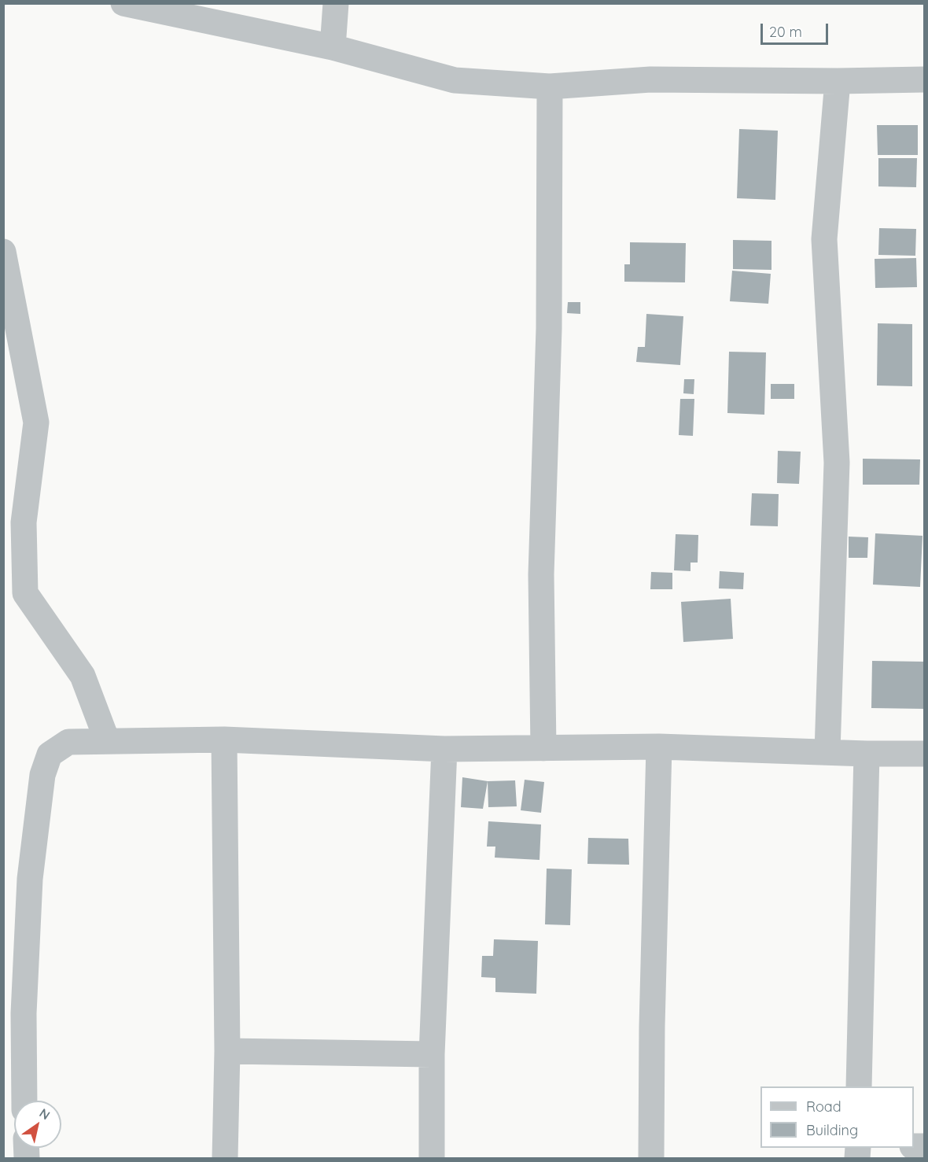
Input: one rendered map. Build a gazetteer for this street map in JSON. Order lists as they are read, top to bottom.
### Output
{
  "legend": ["Road", "Building"],
  "scale_bar": "20 m",
  "north": "top right"
}
